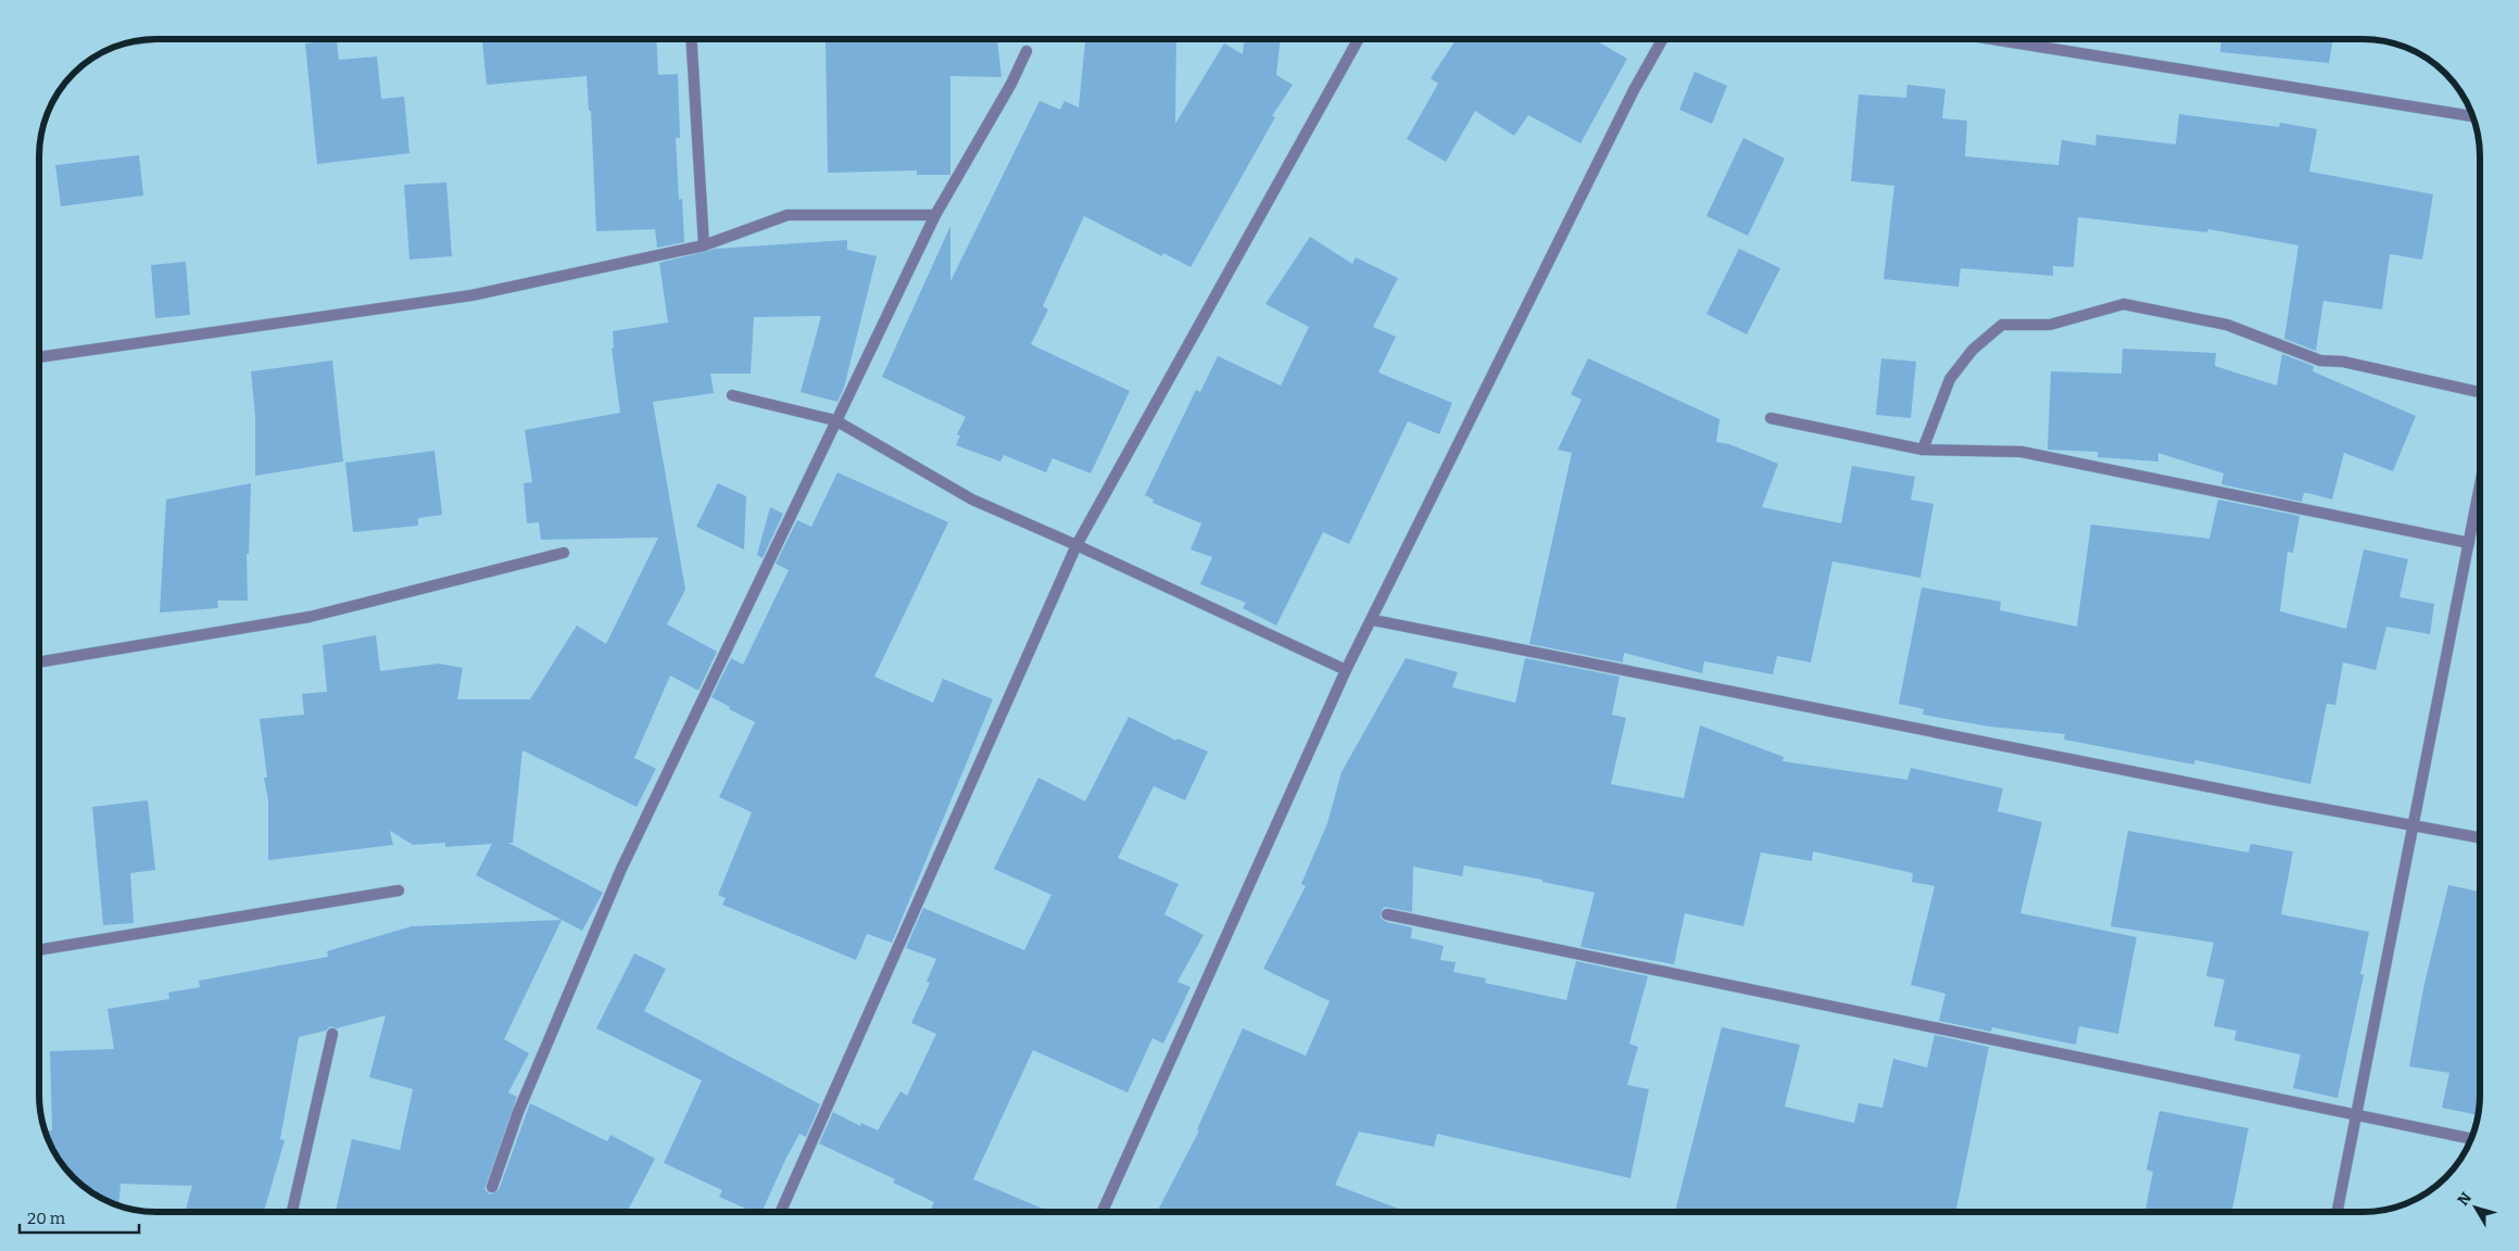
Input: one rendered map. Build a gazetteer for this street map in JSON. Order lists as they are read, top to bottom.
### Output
{
  "scale_bar": "20 m",
  "north": "top left"
}
